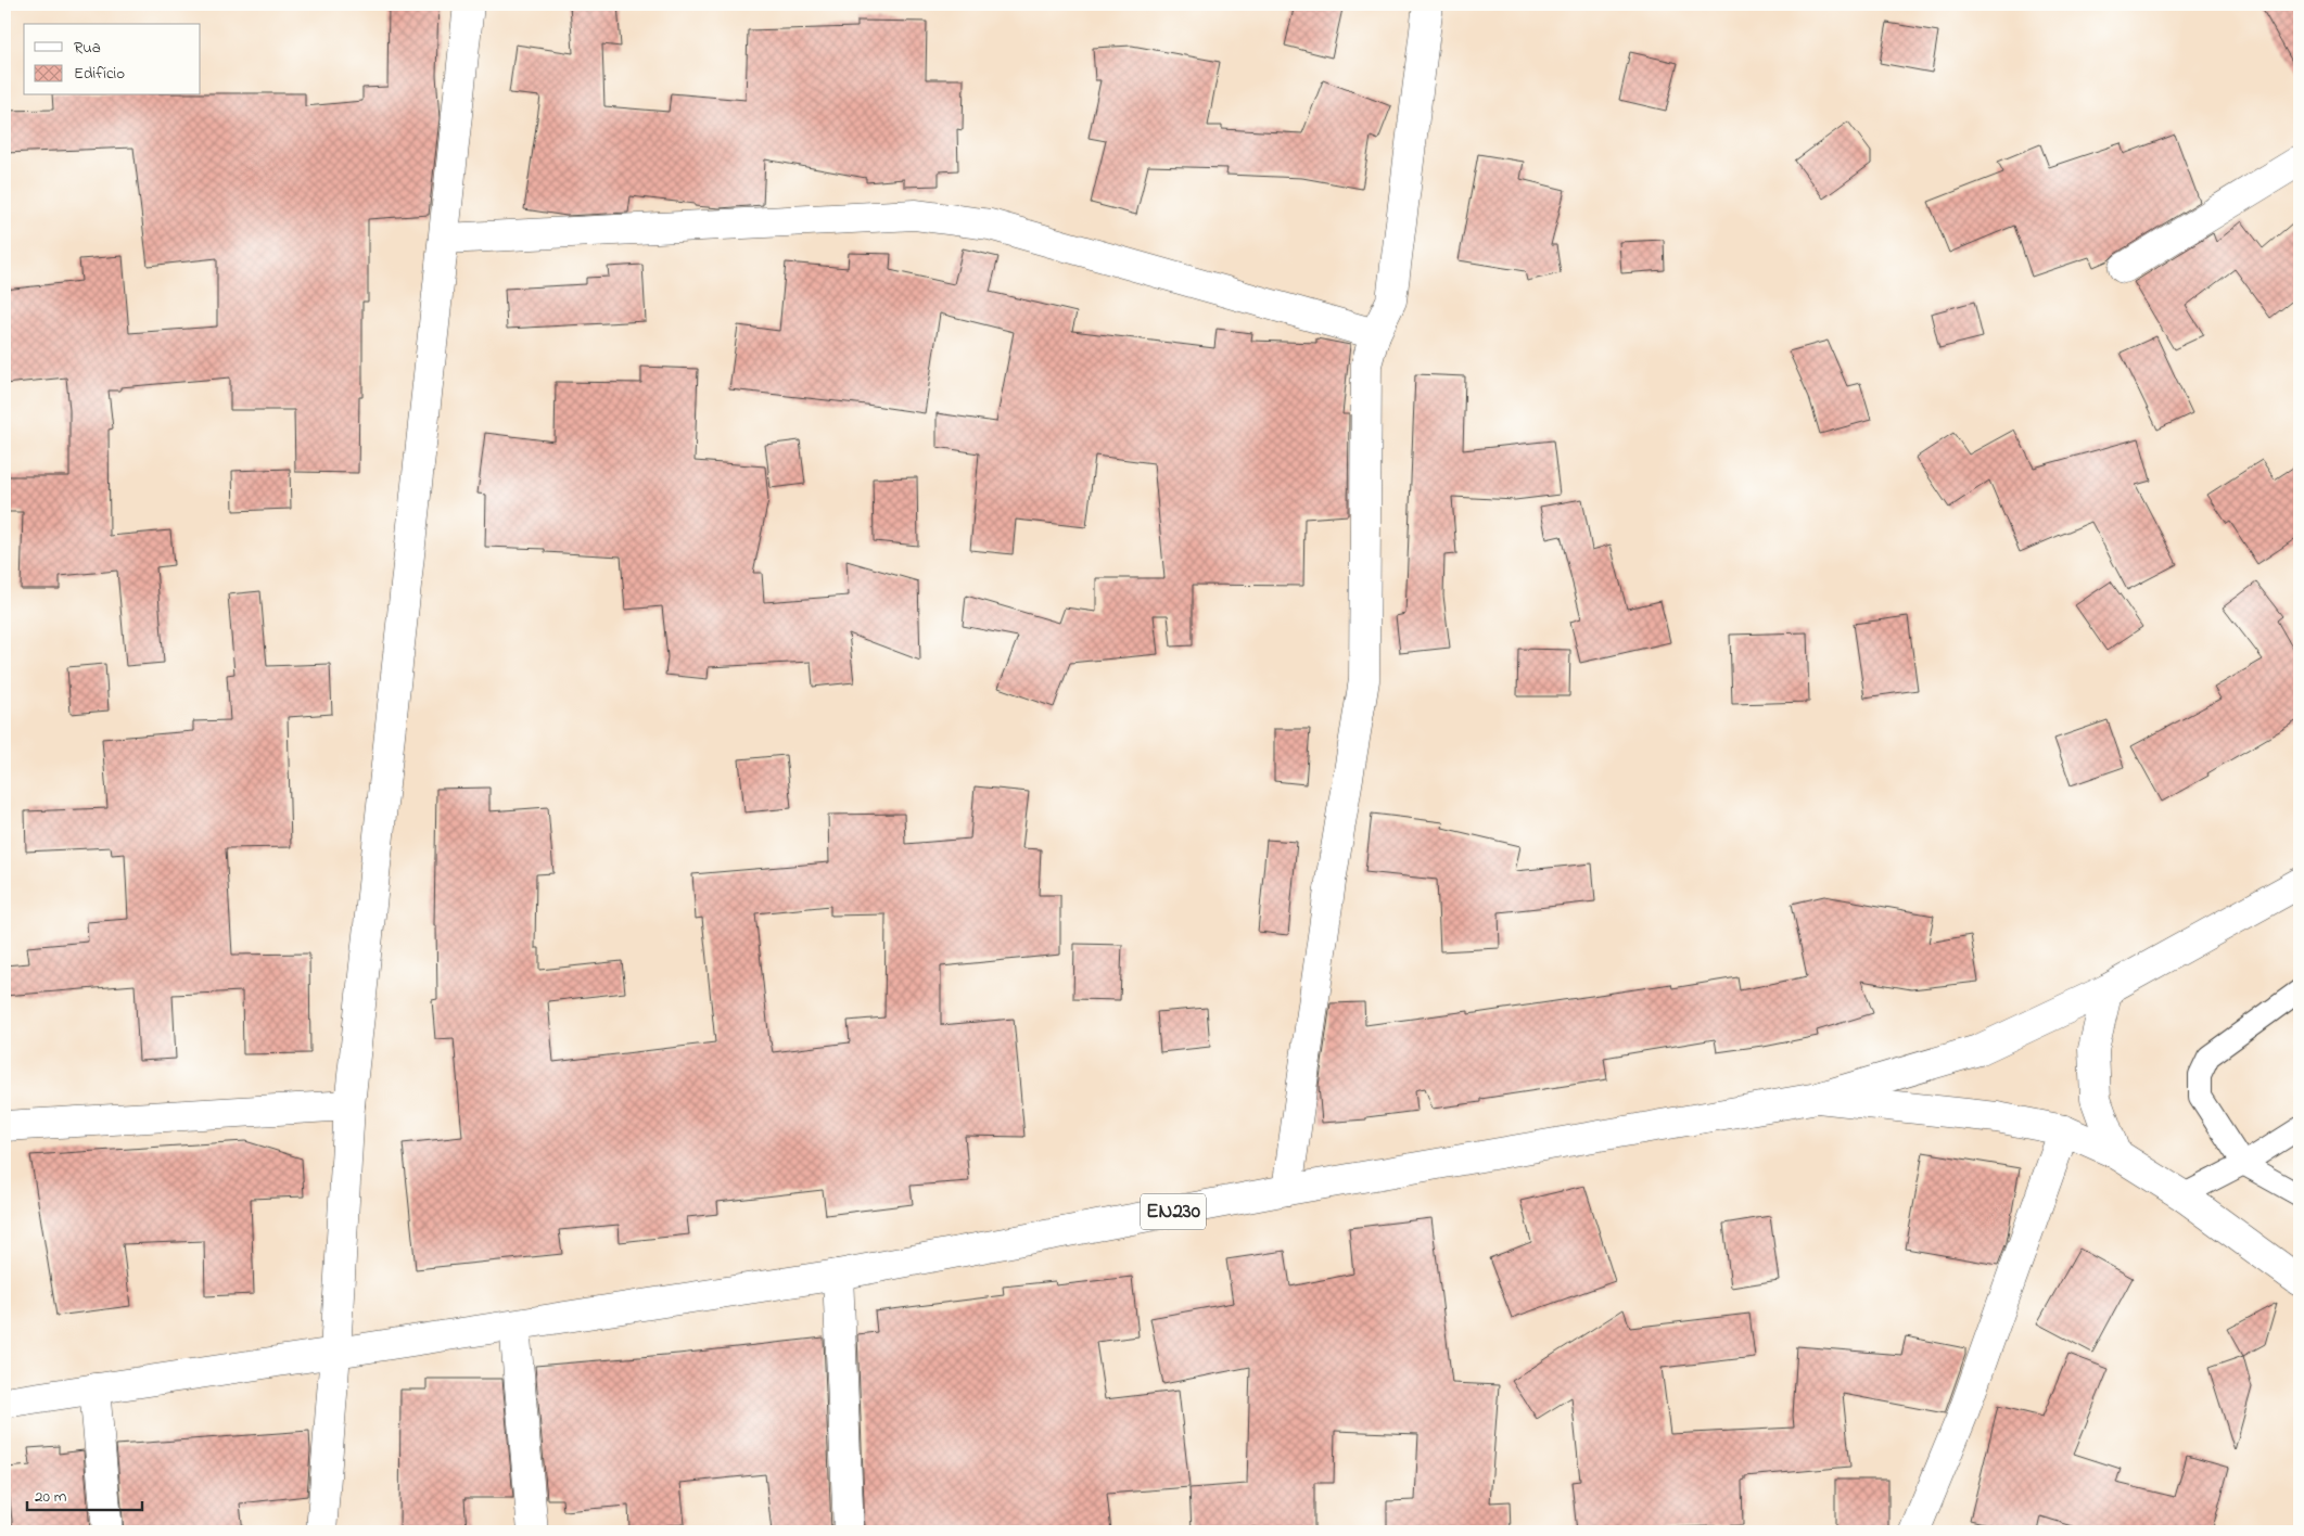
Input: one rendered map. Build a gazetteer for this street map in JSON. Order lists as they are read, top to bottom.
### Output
{
  "streets": {
    "street": ["EN230"]
  },
  "legend": ["Rua", "Edifício"],
  "scale_bar": "20 m"
}
